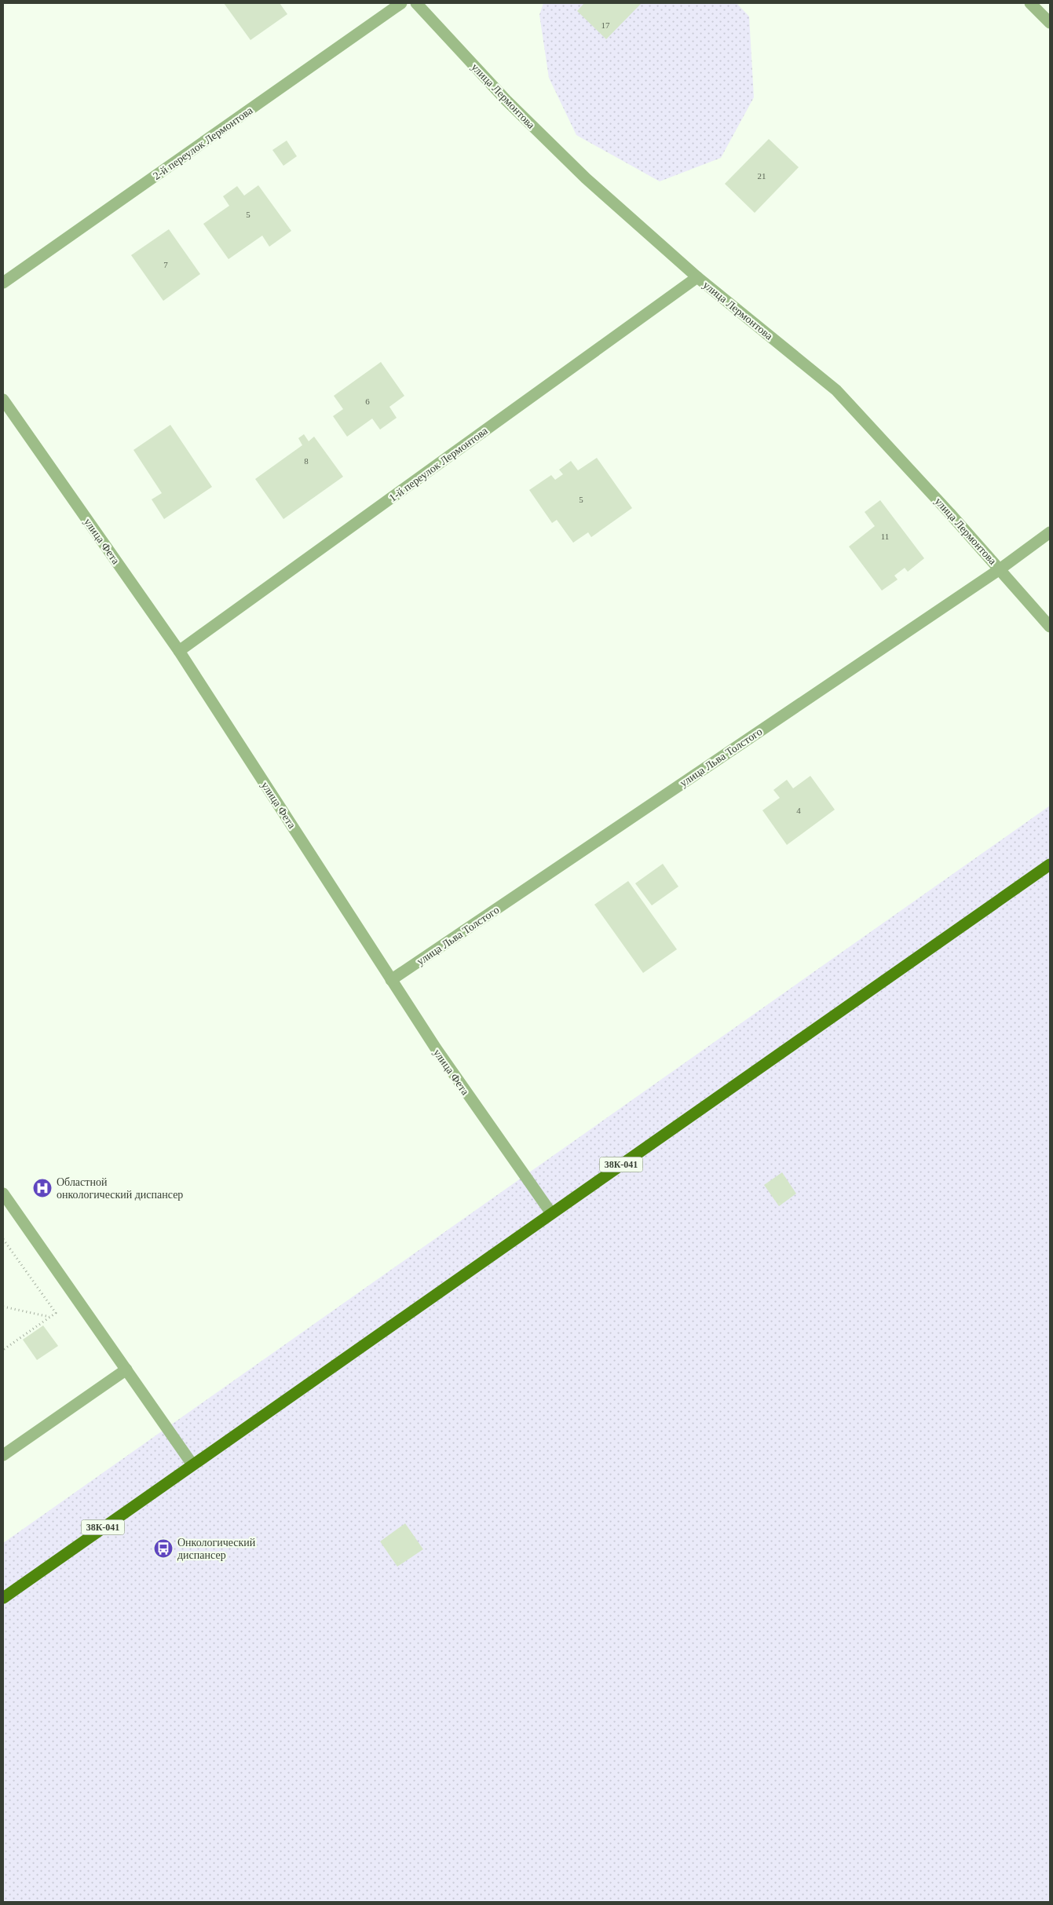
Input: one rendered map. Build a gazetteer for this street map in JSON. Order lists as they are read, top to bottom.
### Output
{
  "streets": {
    "main road": ["38К-041"],
    "street": [
      "улица Лермонтова",
      "2-й переулок Лермонтова",
      "1-й переулок Лермонтова",
      "улица Фета",
      "улица Льва Толстого"
    ]
  },
  "crossings": [
    ["улица Лермонтова", "1-й переулок Лермонтова"],
    ["улица Лермонтова", "улица Льва Толстого"],
    ["1-й переулок Лермонтова", "улица Фета"],
    ["улица Фета", "улица Льва Толстого"],
    ["улица Фета", "38К-041"]
  ],
  "places": {
    "hospital": ["Областной онкологический диспансер"],
    "bus stop": ["Онкологический диспансер"]
  },
  "house_numbers": [
    "17",
    "21",
    "5",
    "7",
    "6",
    "8",
    "5",
    "11",
    "4"
  ]
}
